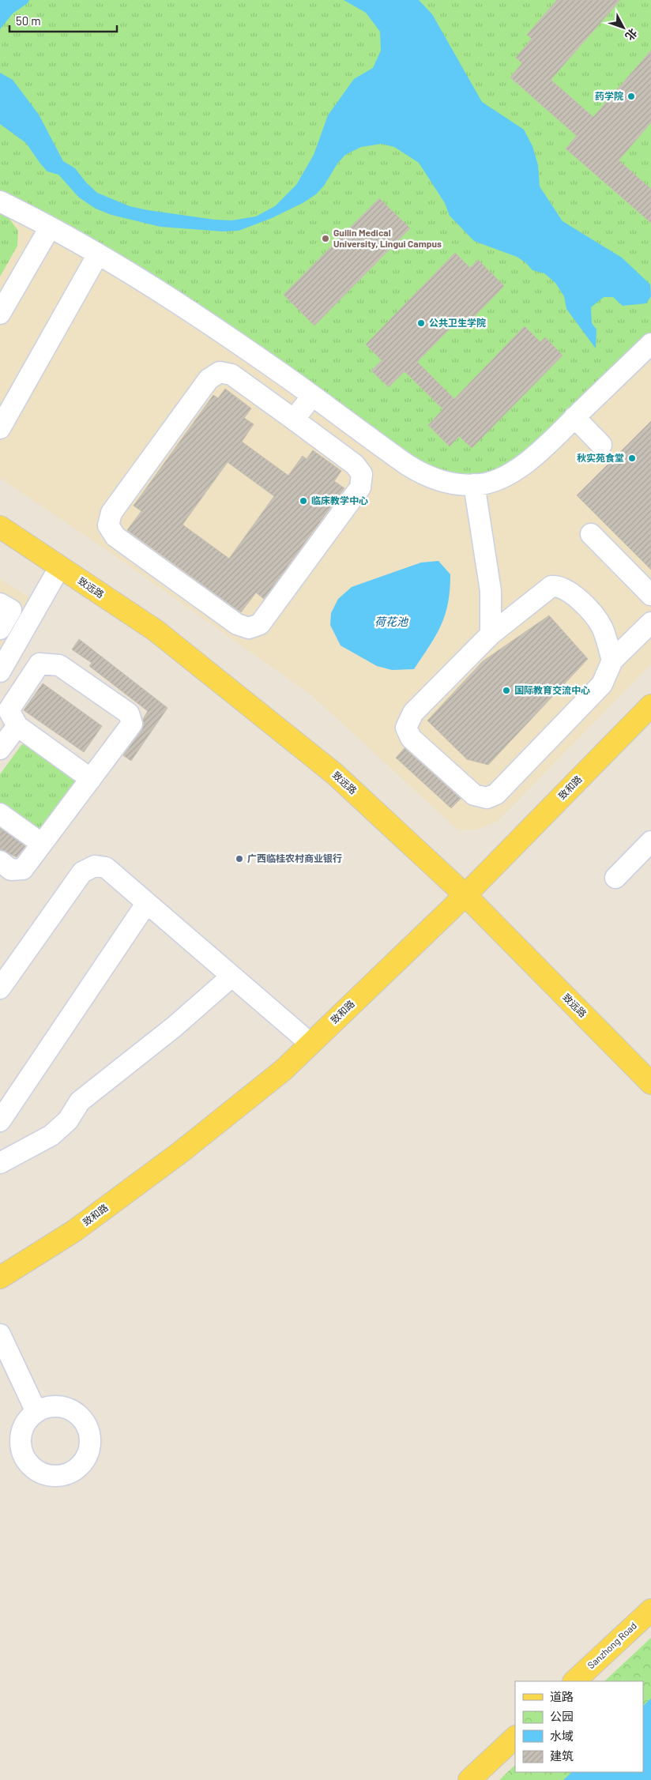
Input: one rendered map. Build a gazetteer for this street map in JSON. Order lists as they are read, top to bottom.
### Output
{
  "streets": {
    "main road": ["致远路", "致和路", "Sanzhong Road"]
  },
  "crossings": [
    ["致远路", "致和路"]
  ],
  "water": ["荷花池"],
  "places": [
    "药学院",
    "Guilin Medical University, Lingui Campus",
    "公共卫生学院",
    "秋实苑食堂",
    "临床教学中心",
    "国际教育交流中心",
    "广西临桂农村商业银行"
  ],
  "legend": [
    "道路",
    "公园",
    "水域",
    "建筑"
  ],
  "scale_bar": "50 m",
  "north": "bottom right"
}
